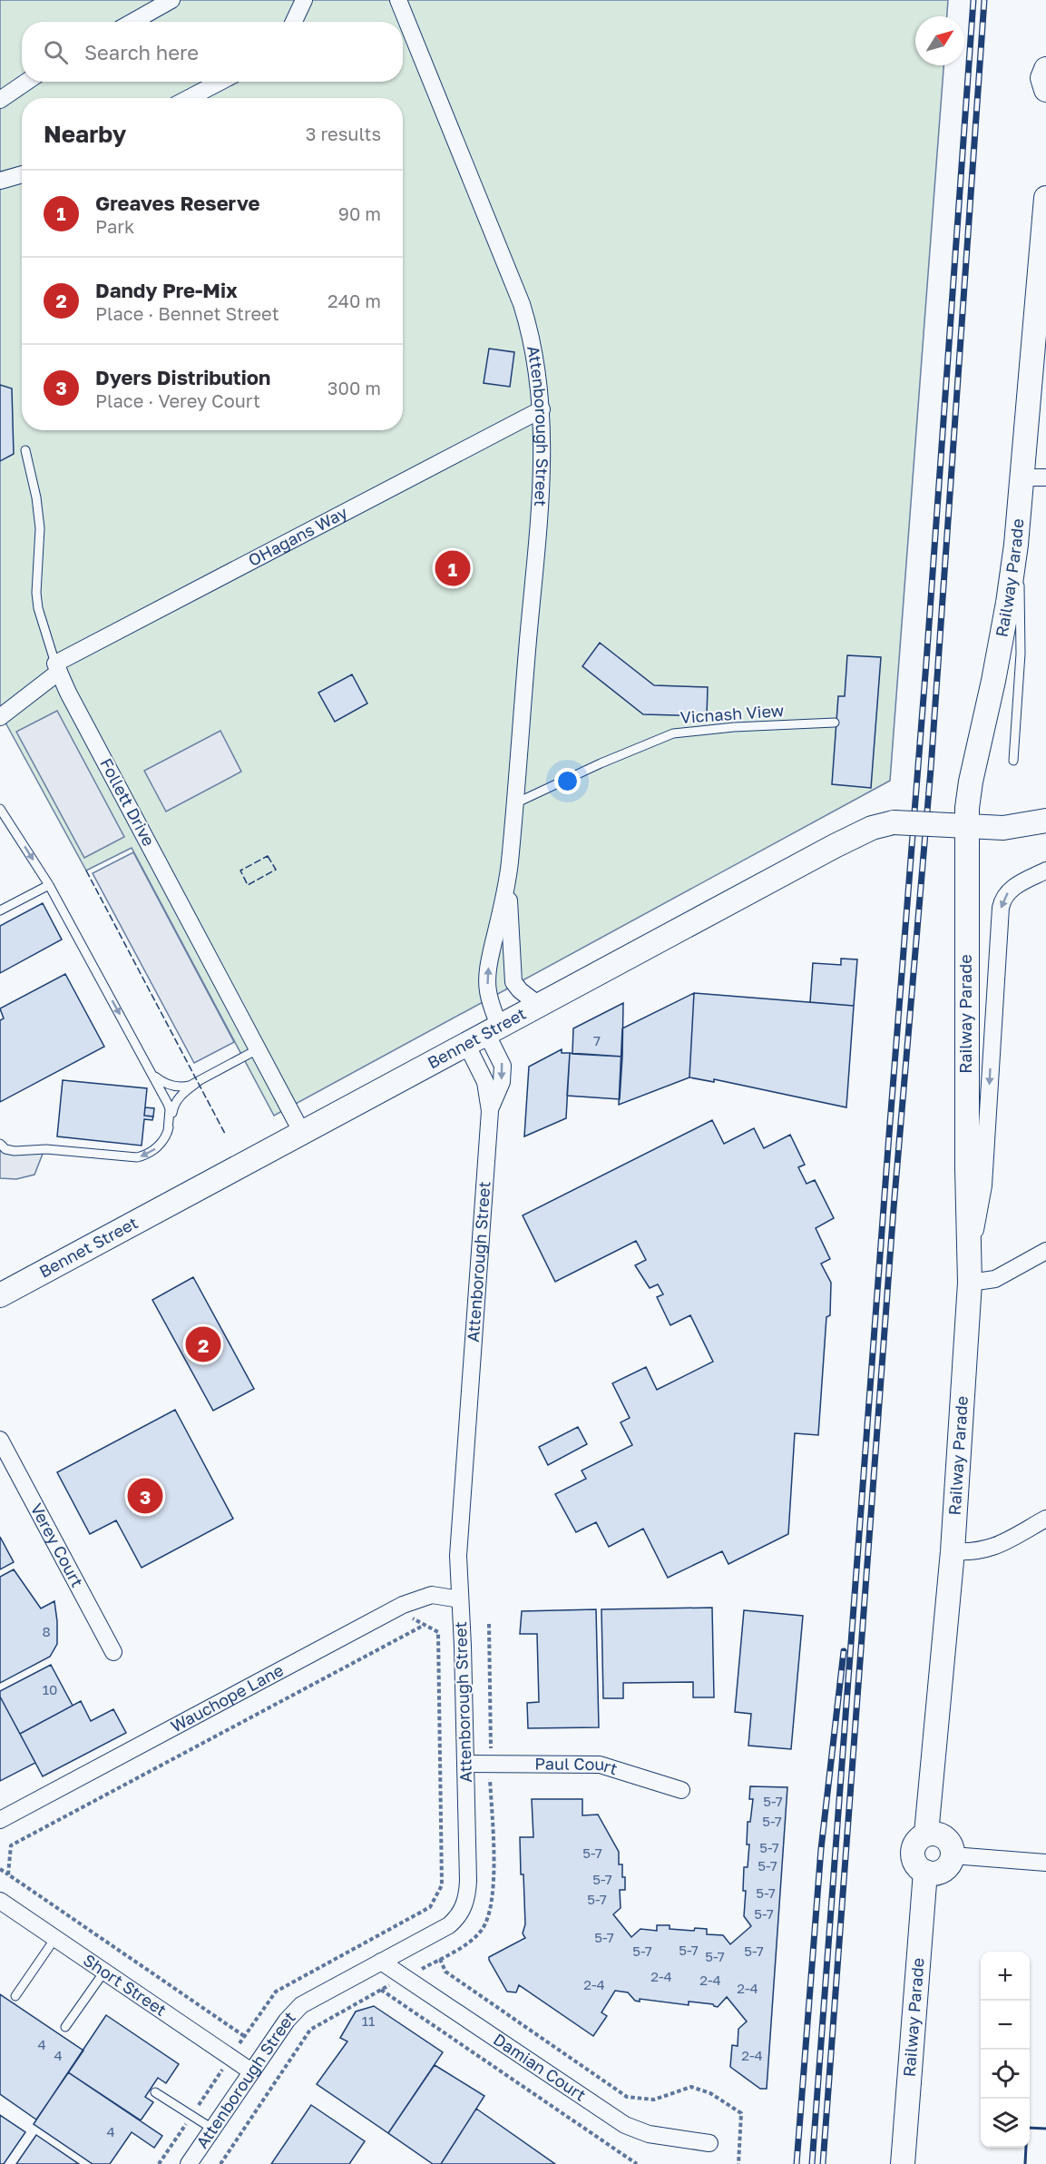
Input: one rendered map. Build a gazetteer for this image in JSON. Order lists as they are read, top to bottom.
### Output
{
  "streets": {
    "main road": ["Railway Parade", "Bennet Street"],
    "street": [
      "Attenborough Street",
      "OHagans Way",
      "Follett Drive",
      "Verey Court",
      "Wauchope Lane",
      "Paul Court",
      "Short Street",
      "Damian Court"
    ],
    "lane": ["Vicnash View"]
  },
  "crossings": [
    ["Attenborough Street", "OHagans Way"],
    ["Attenborough Street", "Vicnash View"],
    ["Attenborough Street", "Bennet Street"],
    ["Attenborough Street", "Wauchope Lane"],
    ["Attenborough Street", "Paul Court"],
    ["Attenborough Street", "Short Street"],
    ["Attenborough Street", "Damian Court"],
    ["OHagans Way", "Follett Drive"],
    ["Railway Parade", "Bennet Street"],
    ["Follett Drive", "Bennet Street"]
  ],
  "house_numbers": [
    "7",
    "8",
    "10",
    "5-7",
    "5-7",
    "5-7",
    "5-7",
    "5-7",
    "5-7",
    "5-7",
    "5-7",
    "5-7",
    "5-7",
    "5-7",
    "5-7",
    "5-7",
    "5-7",
    "2-4",
    "2-4",
    "2-4",
    "2-4",
    "11",
    "4",
    "4",
    "2-4",
    "4"
  ],
  "north": "top right",
  "page": {
    "search": "Search here",
    "heading": ["Nearby", "3 results"],
    "list": [
      {
        "mark": "1",
        "name": "Greaves Reserve",
        "note": "Park",
        "value": "90 m"
      },
      {
        "mark": "2",
        "name": "Dandy Pre-Mix",
        "note": "Place · Bennet Street",
        "value": "240 m"
      },
      {
        "mark": "3",
        "name": "Dyers Distribution",
        "note": "Place · Verey Court",
        "value": "300 m"
      }
    ],
    "pins": ["1", "2", "3"],
    "map_buttons": ["+", "−"]
  }
}
